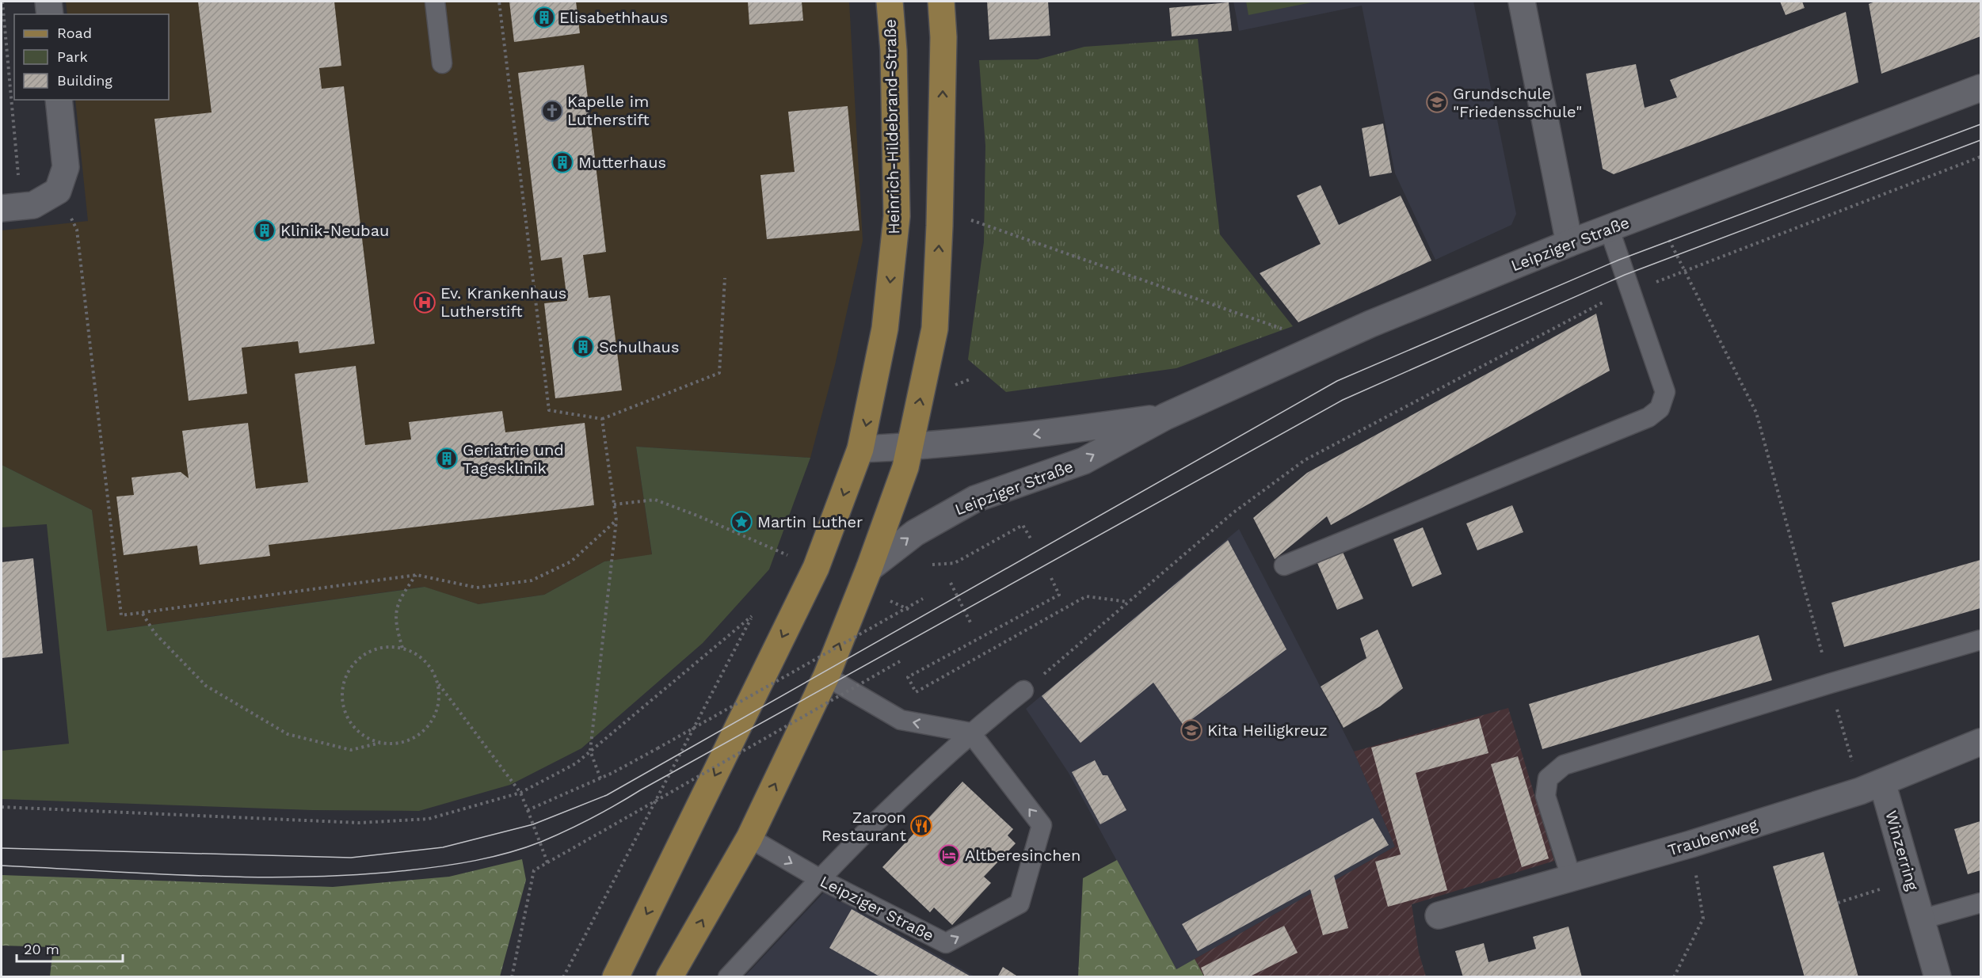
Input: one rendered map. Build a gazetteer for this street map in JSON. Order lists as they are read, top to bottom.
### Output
{
  "streets": {
    "main road": ["Heinrich-Hildebrand-Straße"],
    "street": ["Leipziger Straße", "Traubenweg", "Winzerring"]
  },
  "crossings": [
    ["Heinrich-Hildebrand-Straße", "Leipziger Straße"],
    ["Traubenweg", "Winzerring"]
  ],
  "places": {
    "building": [
      "Elisabethhaus",
      "Mutterhaus",
      "Klinik-Neubau",
      "Schulhaus",
      "Geriatrie und Tagesklinik"
    ],
    "school or university": ["Grundschule \"Friedensschule\"", "Kita Heiligkreuz"],
    "church": ["Kapelle im Lutherstift"],
    "hospital": ["Ev. Krankenhaus Lutherstift"],
    "place": ["Martin Luther"],
    "restaurant": ["Zaroon Restaurant"],
    "hotel": ["Altberesinchen"]
  },
  "legend": ["Road", "Park", "Building"],
  "scale_bar": "20 m"
}
